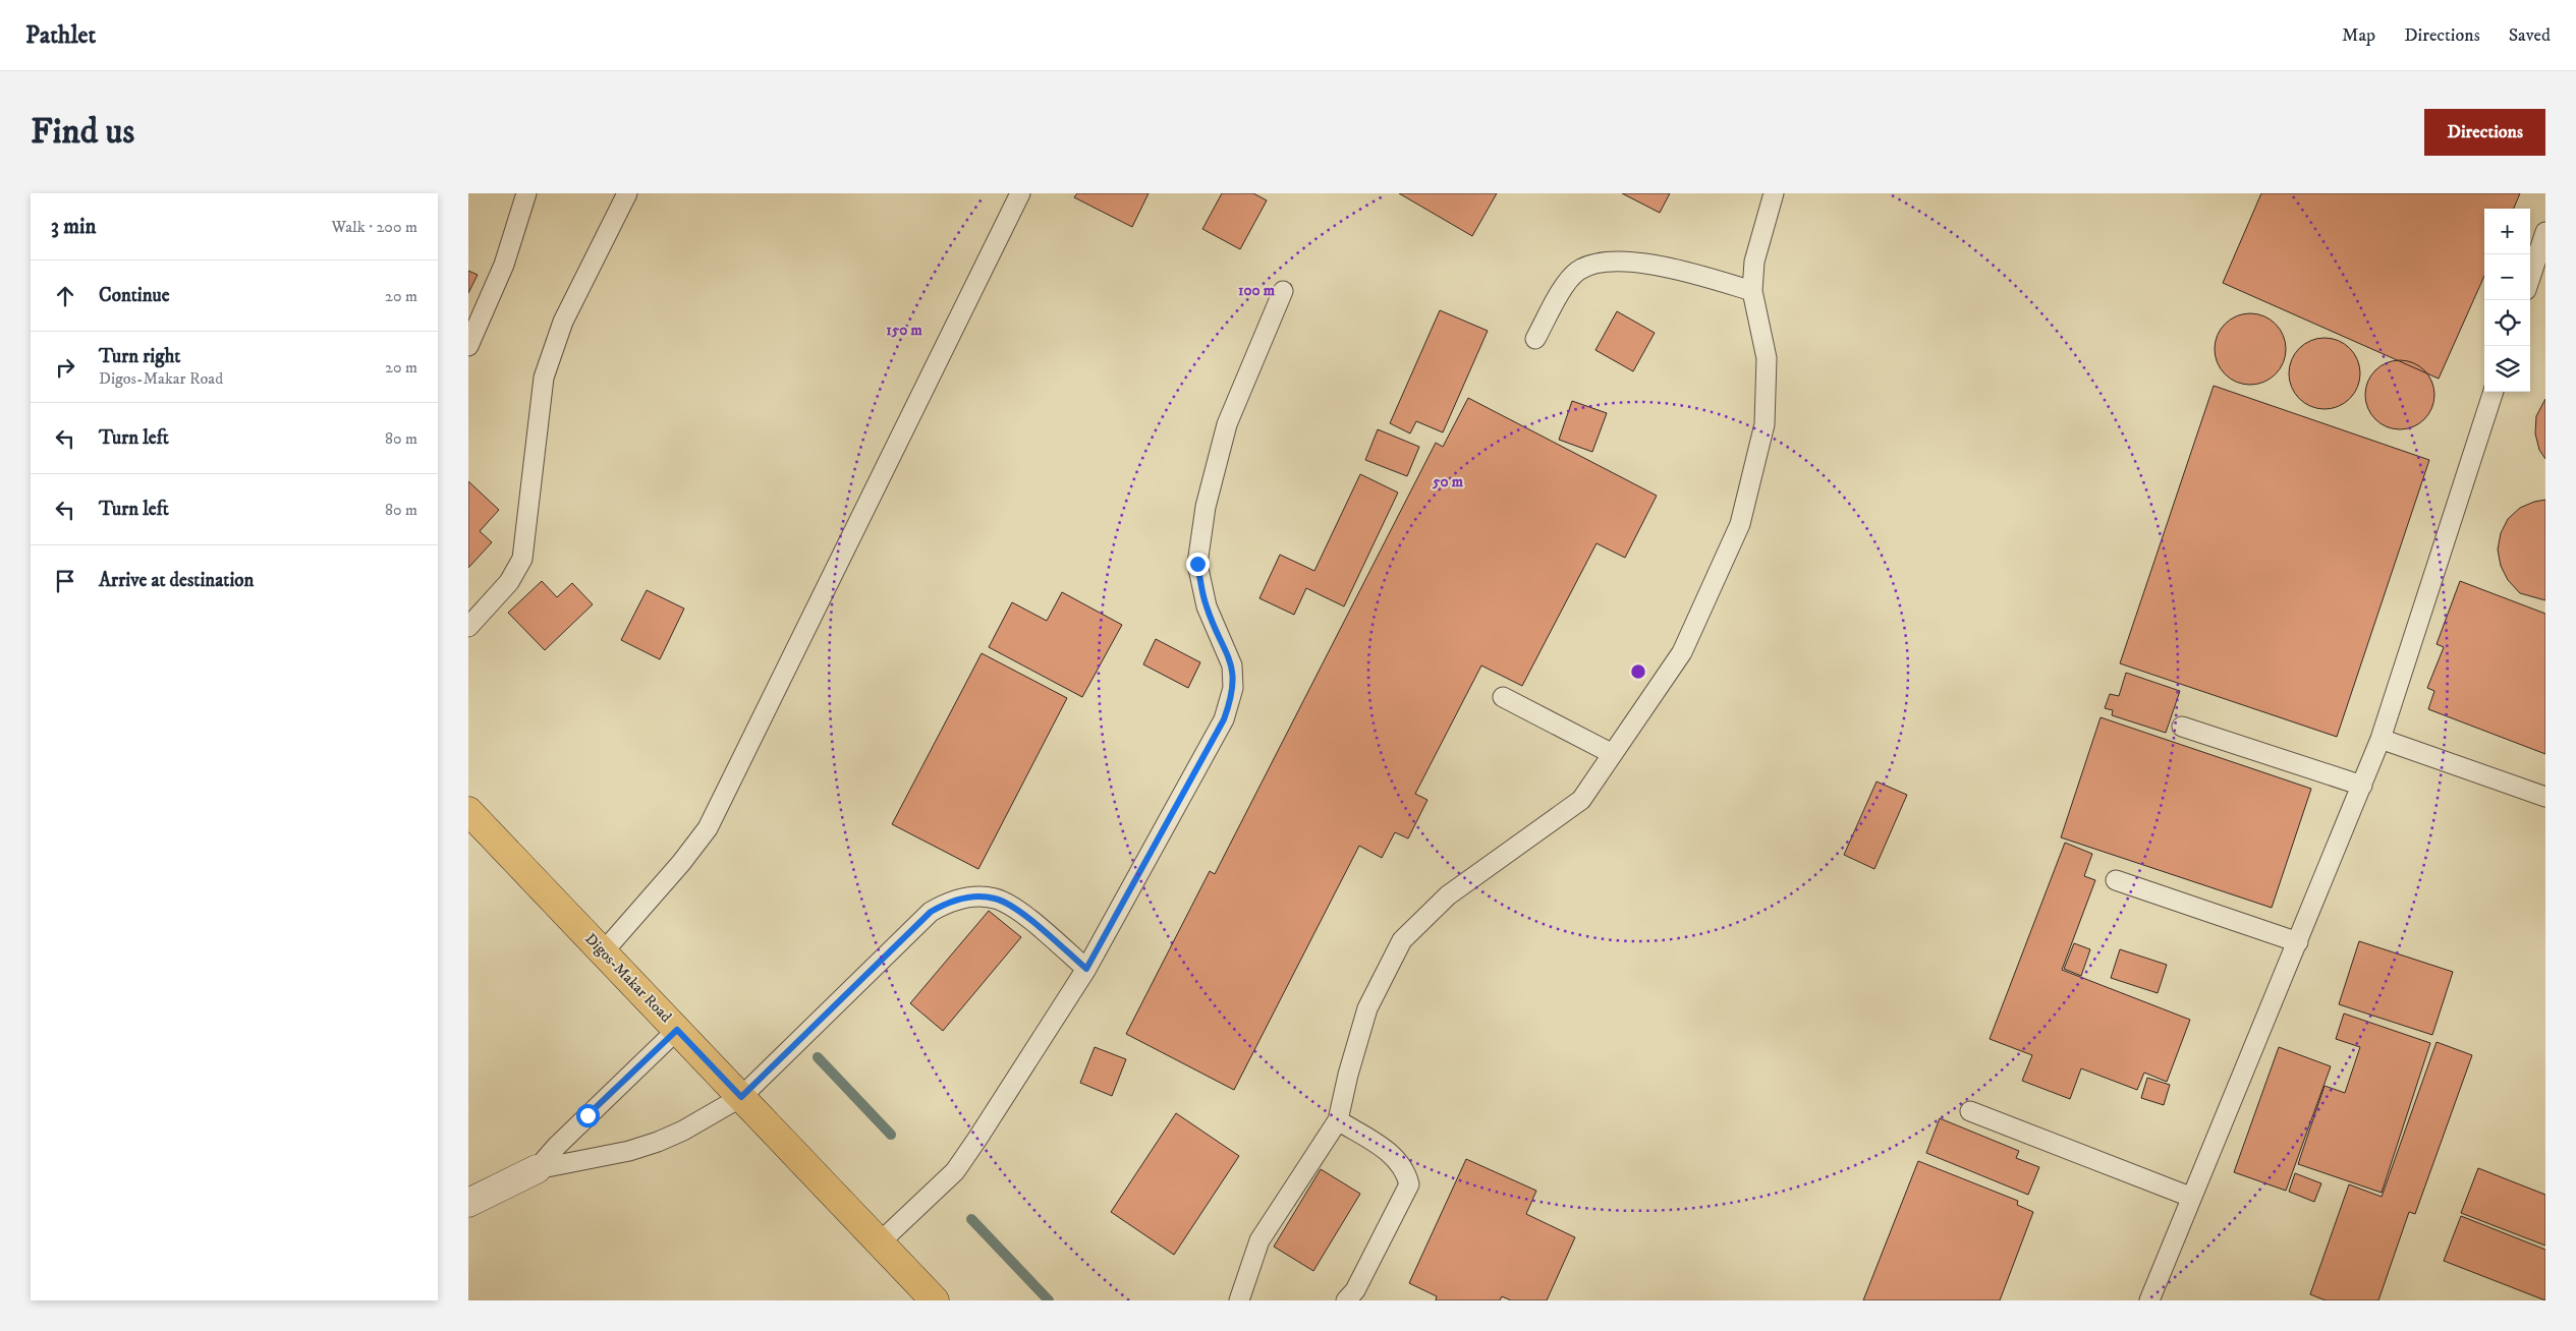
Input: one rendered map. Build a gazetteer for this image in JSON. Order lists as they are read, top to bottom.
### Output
{
  "streets": {
    "main road": ["Digos-Makar Road"]
  },
  "page": {
    "header": "Pathlet",
    "nav": ["Map", "Directions", "Saved"],
    "buttons": "Directions",
    "title": "Find us",
    "heading": ["3 min", "Walk · 200 m"],
    "map_buttons": ["+", "−"],
    "list": [
      ["Continue", "20 m"],
      ["Turn right", "Digos-Makar Road", "20 m"],
      ["Turn left", "80 m"],
      ["Turn left", "80 m"],
      "Arrive at destination"
    ]
  },
  "rings": ["100 m", "150 m", "50 m"]
}
